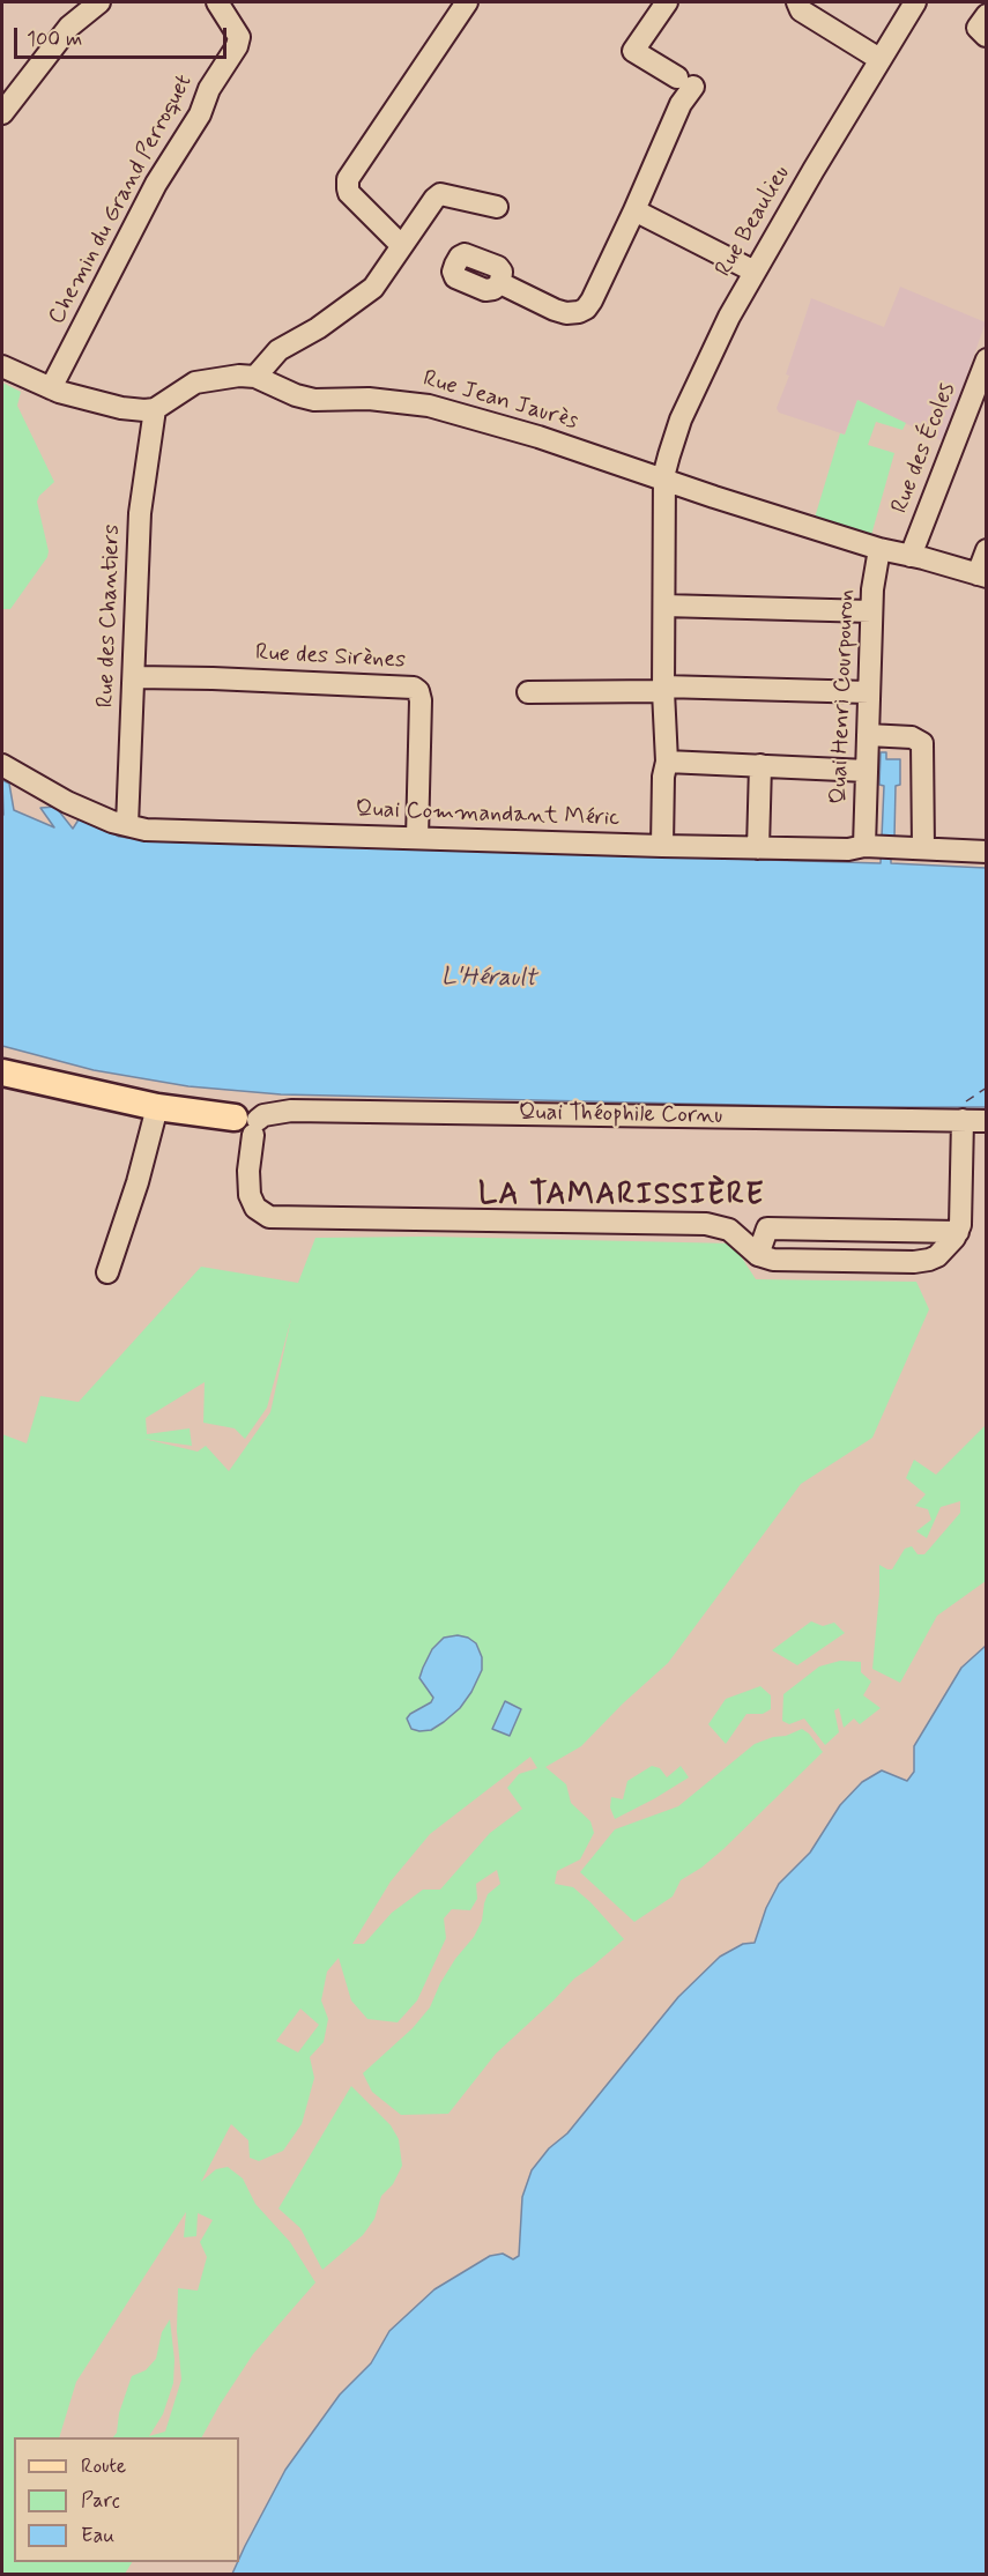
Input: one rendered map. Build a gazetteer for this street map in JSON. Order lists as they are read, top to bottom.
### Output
{
  "streets": {
    "main road": ["Quai Théophile Cornu"],
    "street": [
      "Chemin du Grand Perroquet",
      "Rue Beaulieu",
      "Rue Jean Jaurès",
      "Rue des Écoles",
      "Rue des Chantiers",
      "Rue des Sirènes",
      "Quai Henri Courpouron",
      "Quai Commandant Méric"
    ]
  },
  "crossings": [
    ["Rue Beaulieu", "Rue Jean Jaurès"],
    ["Rue Beaulieu", "Quai Commandant Méric"],
    ["Rue Jean Jaurès", "Rue des Écoles"],
    ["Rue Jean Jaurès", "Rue des Chantiers"],
    ["Rue Jean Jaurès", "Quai Henri Courpouron"],
    ["Rue des Chantiers", "Rue des Sirènes"],
    ["Rue des Chantiers", "Quai Commandant Méric"],
    ["Rue des Sirènes", "Quai Commandant Méric"],
    ["Quai Henri Courpouron", "Quai Commandant Méric"]
  ],
  "districts": ["LA TAMARISSIÈRE"],
  "water": ["L'Hérault"],
  "legend": ["Route", "Parc", "Eau"],
  "scale_bar": "100 m"
}
